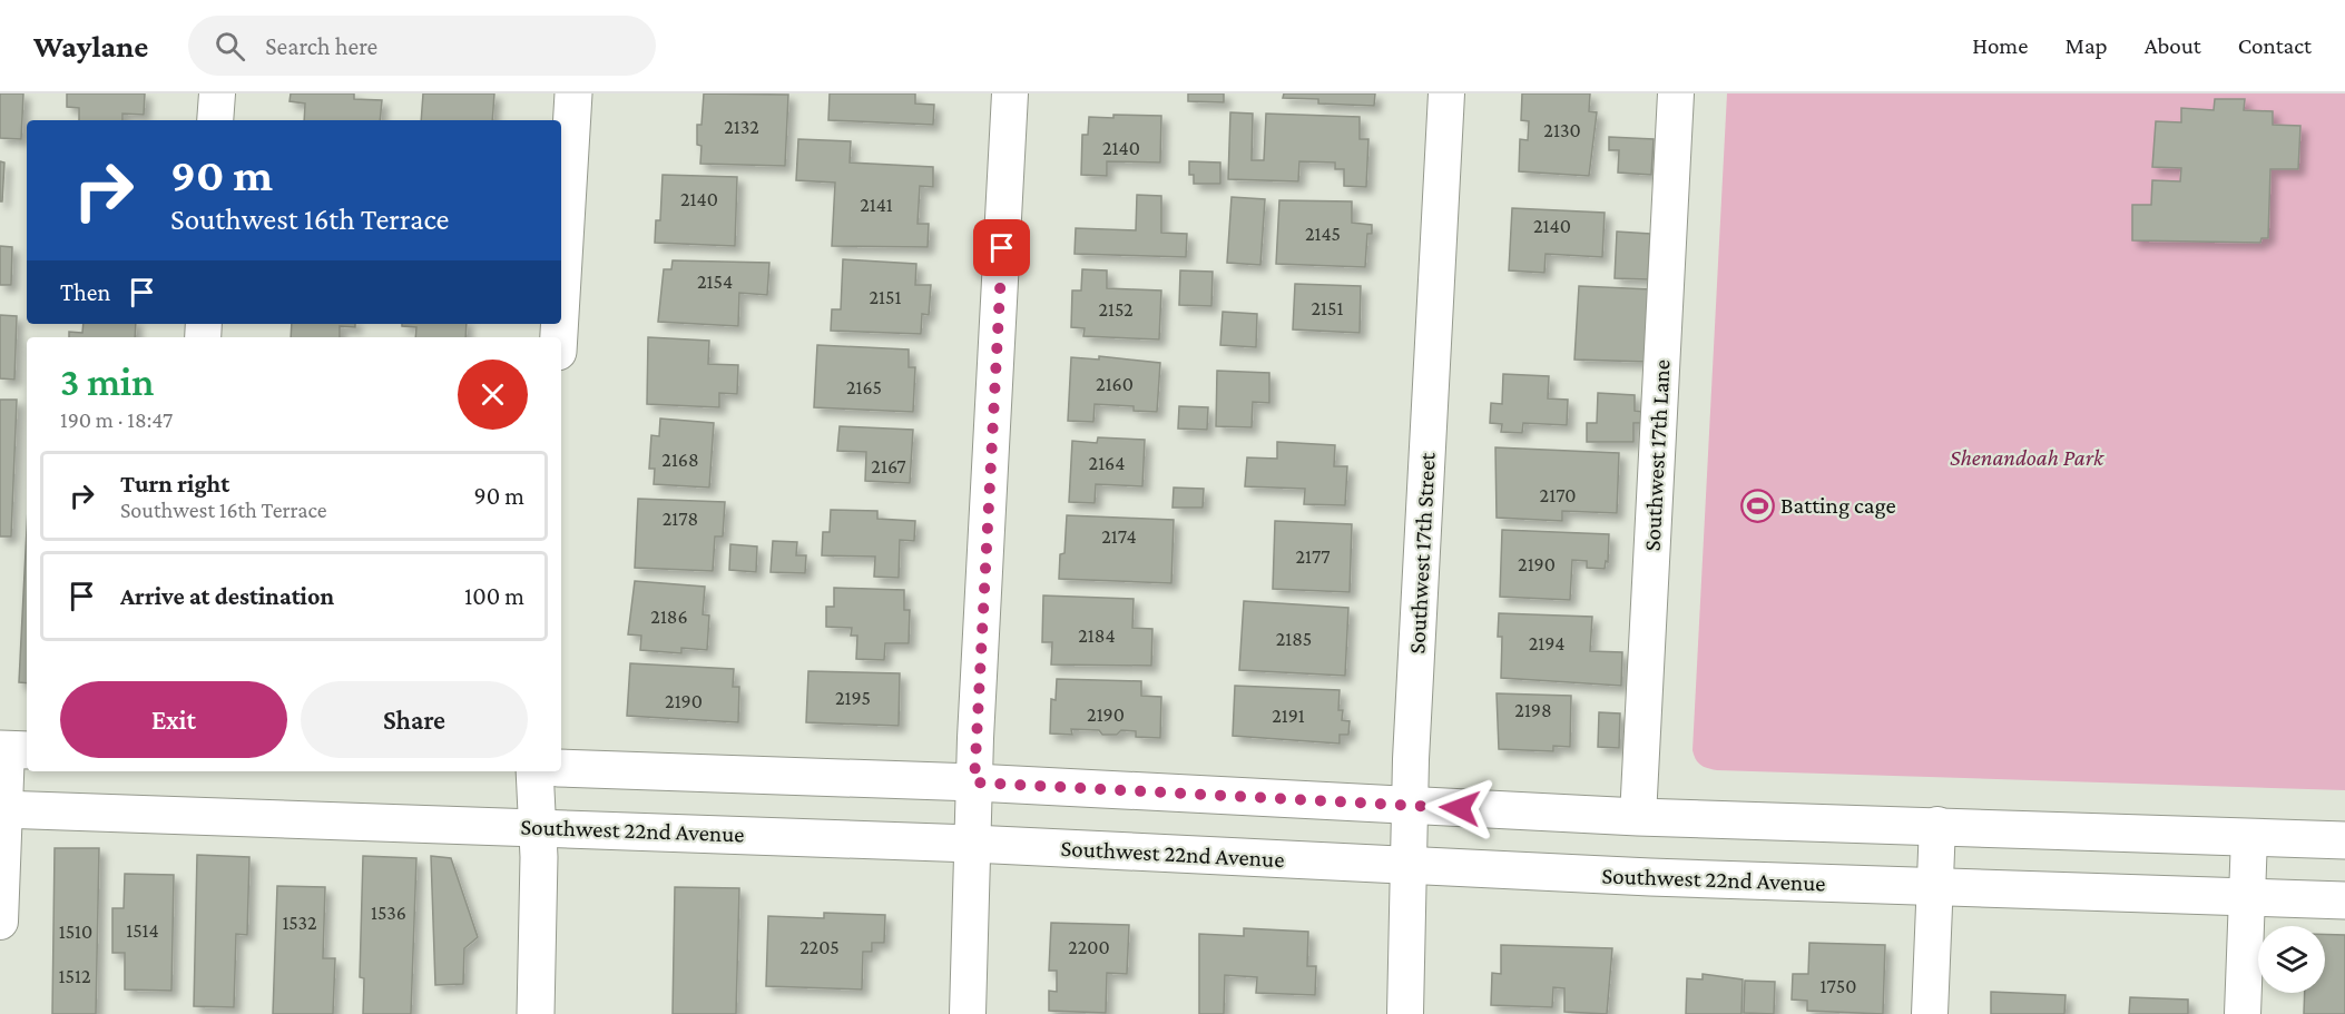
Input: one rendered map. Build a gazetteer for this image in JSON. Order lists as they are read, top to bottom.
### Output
{
  "streets": {
    "main road": ["Southwest 22nd Avenue"],
    "street": ["Southwest 17th Lane", "Southwest 17th Street"]
  },
  "crossings": [
    ["Southwest 17th Street", "Southwest 22nd Avenue"]
  ],
  "parks": ["Shenandoah Park"],
  "places": {
    "sports": ["Batting cage"]
  },
  "house_numbers": [
    "2132",
    "2130",
    "2140",
    "2140",
    "2141",
    "2140",
    "2145",
    "2154",
    "2151",
    "2151",
    "2152",
    "2160",
    "2165",
    "2168",
    "2164",
    "2167",
    "2170",
    "2178",
    "2174",
    "2177",
    "2190",
    "2186",
    "2184",
    "2185",
    "2194",
    "2195",
    "2190",
    "2198",
    "2190",
    "2191",
    "1536",
    "1532",
    "1514",
    "1510",
    "2205",
    "2200",
    "1512",
    "1750"
  ],
  "page": {
    "header": "Waylane",
    "search": "Search here",
    "nav": [
      "Home",
      "Map",
      "About",
      "Contact"
    ],
    "turn": ["90 m", "Southwest 16th Terrace"],
    "then": "Then",
    "heading": ["3 min", "190 m · 18:47"],
    "list": [
      {
        "name": "Turn right",
        "note": "Southwest 16th Terrace",
        "value": "90 m"
      },
      {
        "name": "Arrive at destination",
        "value": "100 m"
      }
    ],
    "buttons": ["Exit", "Share"]
  }
}
